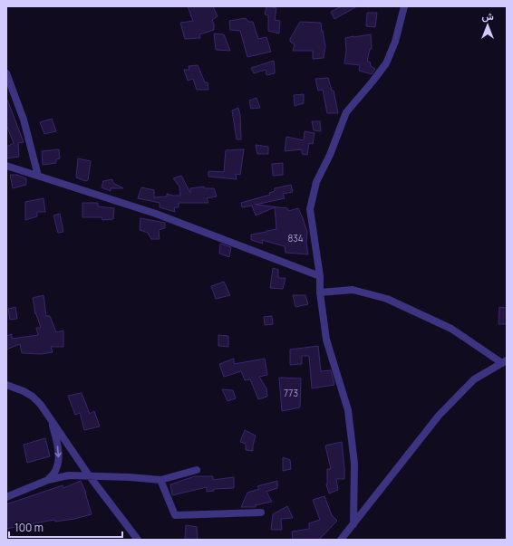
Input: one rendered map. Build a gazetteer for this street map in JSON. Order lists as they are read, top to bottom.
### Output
{
  "house_numbers": ["834", "773"],
  "scale_bar": "100 m",
  "north": "top"
}
